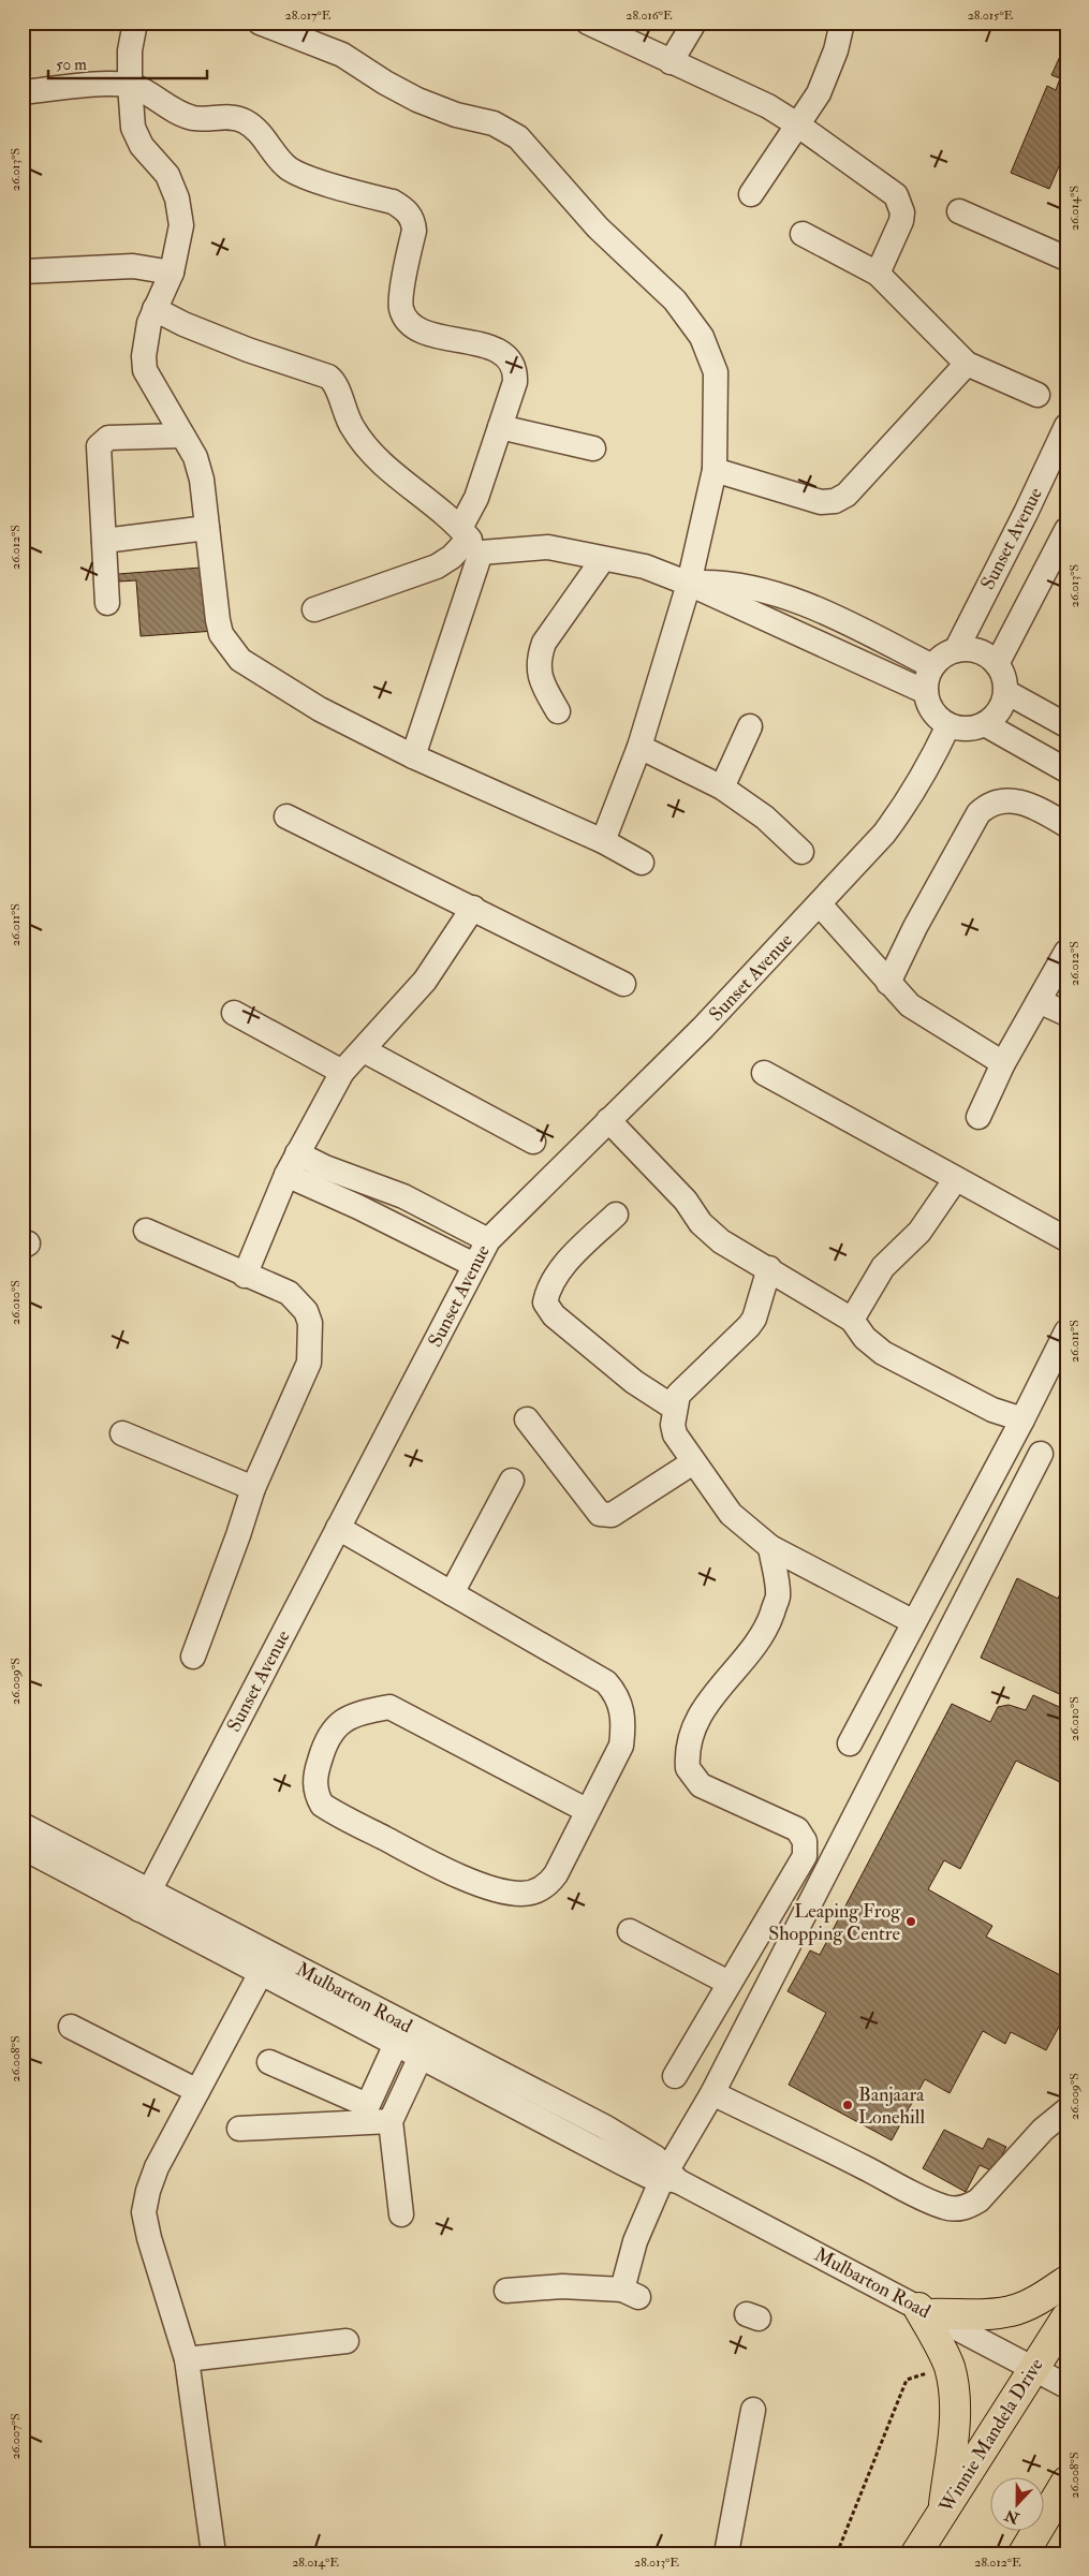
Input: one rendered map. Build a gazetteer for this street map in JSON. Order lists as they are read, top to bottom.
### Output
{
  "streets": {
    "main road": ["Winnie Mandela Drive"],
    "street": ["Sunset Avenue", "Mulbarton Road"]
  },
  "crossings": [
    ["Sunset Avenue", "Mulbarton Road"],
    ["Mulbarton Road", "Winnie Mandela Drive"]
  ],
  "places": ["Leaping Frog Shopping Centre", "Banjaara Lonehill"],
  "scale_bar": "50 m",
  "north": "bottom",
  "coordinates": [
    "28.017°E",
    "28.016°E",
    "28.015°E",
    "26.013°S",
    "26.014°S",
    "26.012°S",
    "26.011°S",
    "26.010°S",
    "26.009°S",
    "26.008°S",
    "26.007°S",
    "28.014°E",
    "28.013°E",
    "28.012°E"
  ]
}
